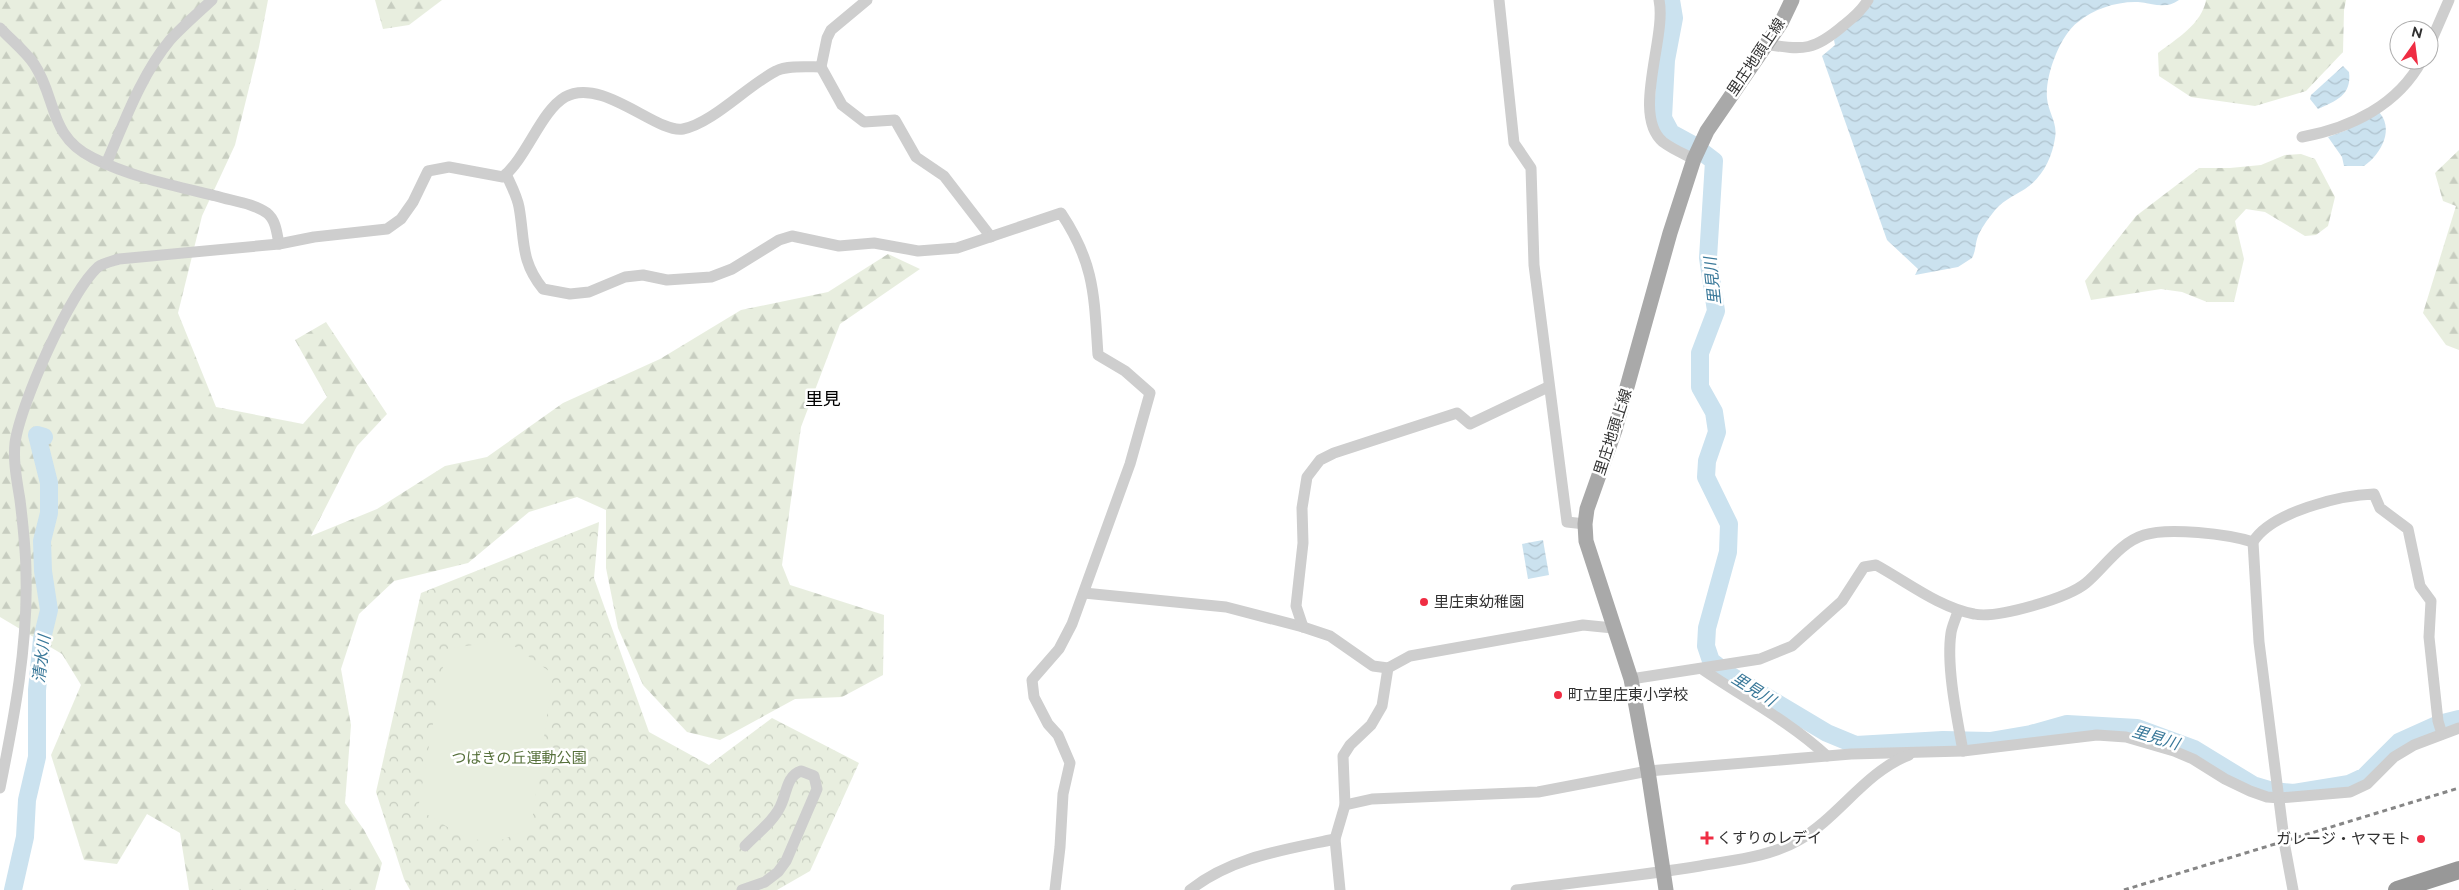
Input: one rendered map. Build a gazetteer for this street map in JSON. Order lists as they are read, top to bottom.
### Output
{
  "streets": {
    "main road": ["里庄地頭上線"]
  },
  "districts": ["里見"],
  "water": ["里見川", "清水川"],
  "parks": ["つばきの丘運動公園"],
  "places": {
    "other": ["里庄東幼稚園", "町立里庄東小学校", "ガレージ・ヤマモト"],
    "health": ["くすりのレデイ"]
  },
  "north": "top"
}
